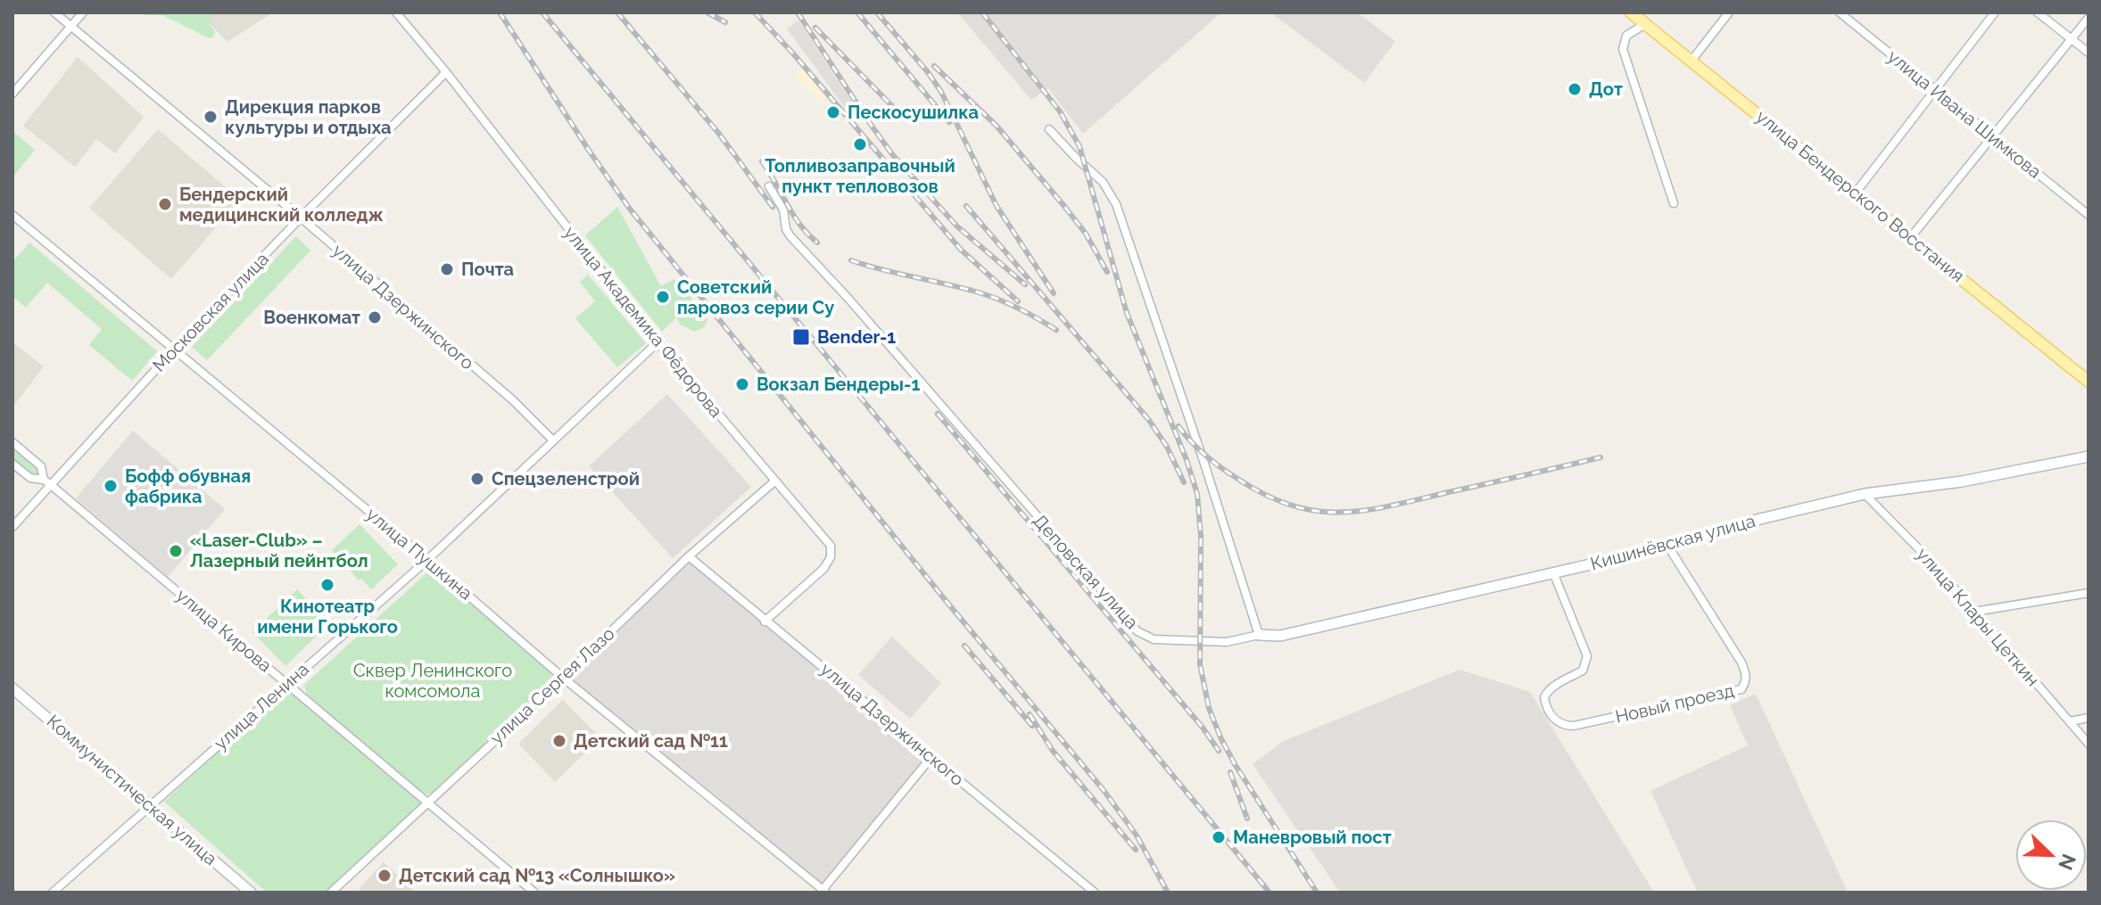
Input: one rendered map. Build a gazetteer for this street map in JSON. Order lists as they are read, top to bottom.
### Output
{
  "streets": {
    "main road": ["улица Бендерского Восстания"],
    "street": [
      "улица Ивана Шимкова",
      "улица Дзержинского",
      "Московская улица",
      "улица Академика Фёдорова",
      "Кишинёвская улица",
      "улица Пушкина",
      "Деповская улица",
      "улица Клары Цеткин",
      "улица Кирова",
      "улица Сергея Лазо",
      "Новый проезд",
      "улица Ленина",
      "Коммунистическая улица"
    ]
  },
  "crossings": [
    ["улица Дзержинского", "Московская улица"],
    ["улица Дзержинского", "улица Академика Фёдорова"],
    ["улица Дзержинского", "улица Сергея Лазо"],
    ["улица Дзержинского", "улица Ленина"],
    ["Московская улица", "улица Академика Фёдорова"],
    ["Московская улица", "улица Пушкина"],
    ["Московская улица", "улица Кирова"],
    ["улица Академика Фёдорова", "улица Сергея Лазо"],
    ["улица Академика Фёдорова", "улица Ленина"],
    ["Кишинёвская улица", "Деповская улица"],
    ["Кишинёвская улица", "улица Клары Цеткин"],
    ["Кишинёвская улица", "Новый проезд"],
    ["улица Пушкина", "улица Сергея Лазо"],
    ["улица Пушкина", "улица Ленина"],
    ["улица Кирова", "улица Сергея Лазо"],
    ["улица Кирова", "улица Ленина"],
    ["улица Ленина", "Коммунистическая улица"]
  ],
  "parks": ["Сквер Ленинского комсомола"],
  "places": {
    "other": [
      "Дот",
      "Пескосушилка",
      "Дирекция парков культуры и отдыха",
      "Топливозаправочный пункт тепловозов",
      "Бендерский медицинский колледж",
      "Почта",
      "Советский паровоз серии Су",
      "Военкомат",
      "Вокзал Бендеры-1",
      "Спецзеленстрой",
      "Бофф обувная фабрика",
      "«Laser-Club» – Лазерный пейнтбол",
      "Кинотеатр имени Горького",
      "Детский сад №11",
      "Маневровый пост",
      "Детский сад №13 «Солнышко»"
    ],
    "transit": ["Bender-1"]
  },
  "north": "bottom right"
}
